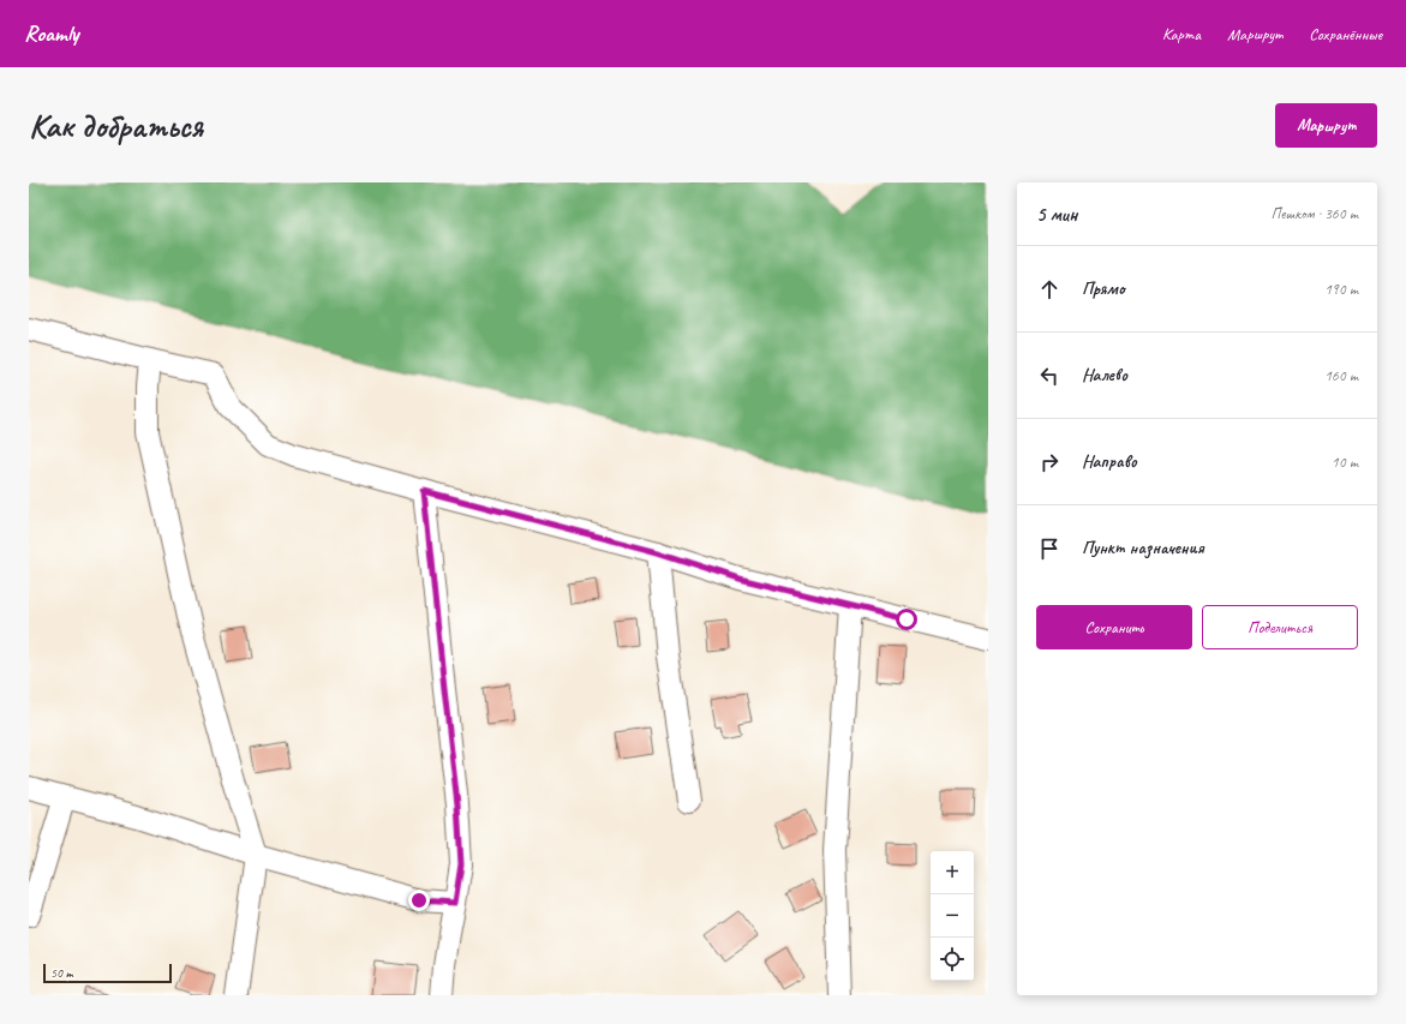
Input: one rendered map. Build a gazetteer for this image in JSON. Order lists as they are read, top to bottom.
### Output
{
  "scale_bar": "50 m",
  "page": {
    "header": "Roamly",
    "nav": ["Карта", "Маршрут", "Сохранённые"],
    "buttons": [
      "Маршрут",
      ["Сохранить", "Поделиться"]
    ],
    "title": "Как добраться",
    "heading": ["5 мин", "Пешком · 360 m"],
    "list": [
      ["Прямо", "190 m"],
      ["Налево", "160 m"],
      ["Направо", "10 m"],
      "Пункт назначения"
    ],
    "map_buttons": ["+", "−"],
    "scale": "50 m"
  }
}
